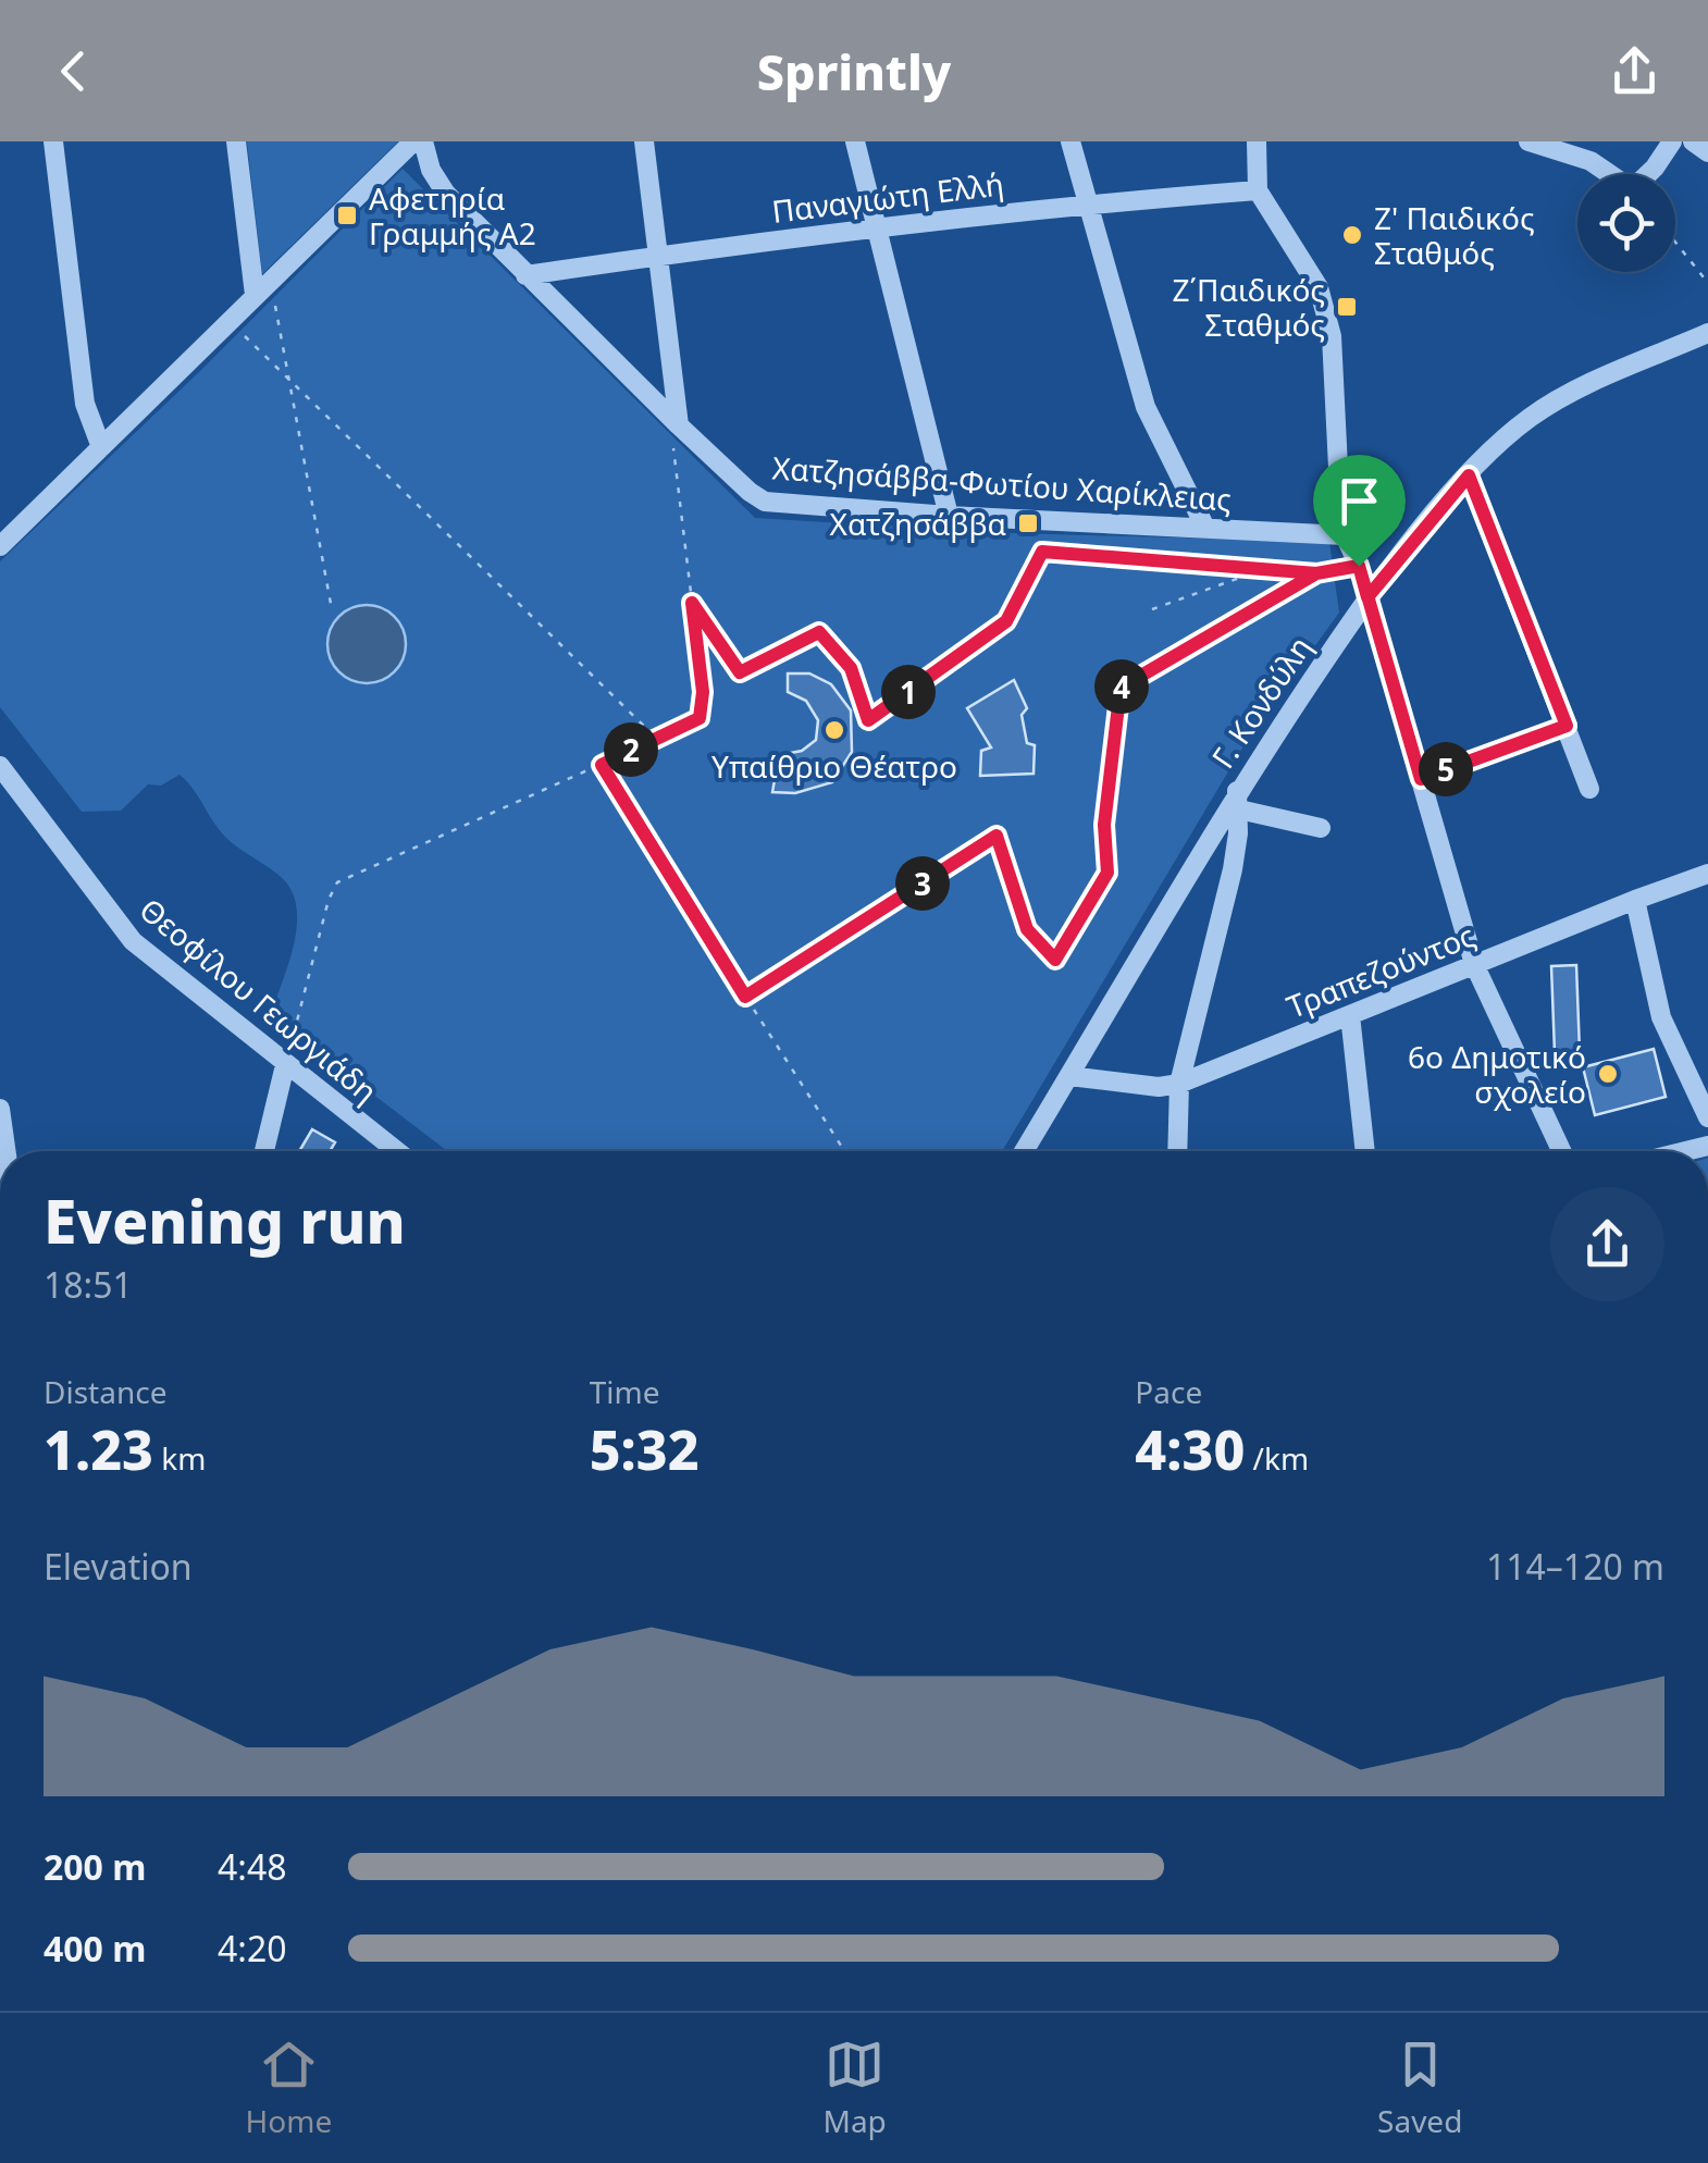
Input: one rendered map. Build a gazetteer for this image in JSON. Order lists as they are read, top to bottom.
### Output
{
  "streets": {
    "street": [
      "Παναγιώτη Ελλή",
      "Χατζησάββα-Φωτίου Χαρίκλειας",
      "Γ. Κονδύλη",
      "Τραπεζούντος",
      "Θεοφίλου Γεωργιάδη"
    ]
  },
  "crossings": [
    ["Παναγιώτη Ελλή", "Χατζησάββα-Φωτίου Χαρίκλειας"],
    ["Γ. Κονδύλη", "Τραπεζούντος"]
  ],
  "places": {
    "transit": ["Αφετηρία Γραμμής Α2", "Ζ΄Παιδικός Σταθμός", "Χατζησάββα"],
    "other": ["Ζ' Παιδικός Σταθμός", "Υπαίθριο Θέατρο", "6ο Δημοτικό σχολείο"]
  },
  "page": {
    "header": "Sprintly",
    "pins": [
      "4",
      "1",
      "2",
      "5",
      "3"
    ],
    "heading": ["Evening run", "18:51"],
    "stats": [
      ["Distance", "1.23 km"],
      ["Time", "5:32"],
      ["Pace", "4:30 /km"]
    ],
    "chart": ["Elevation", "114–120 m"],
    "list": [
      {
        "name": "200 m",
        "note": "4:48"
      },
      {
        "name": "400 m",
        "note": "4:20"
      }
    ],
    "tabs": ["Home", "Map", "Saved"]
  }
}
